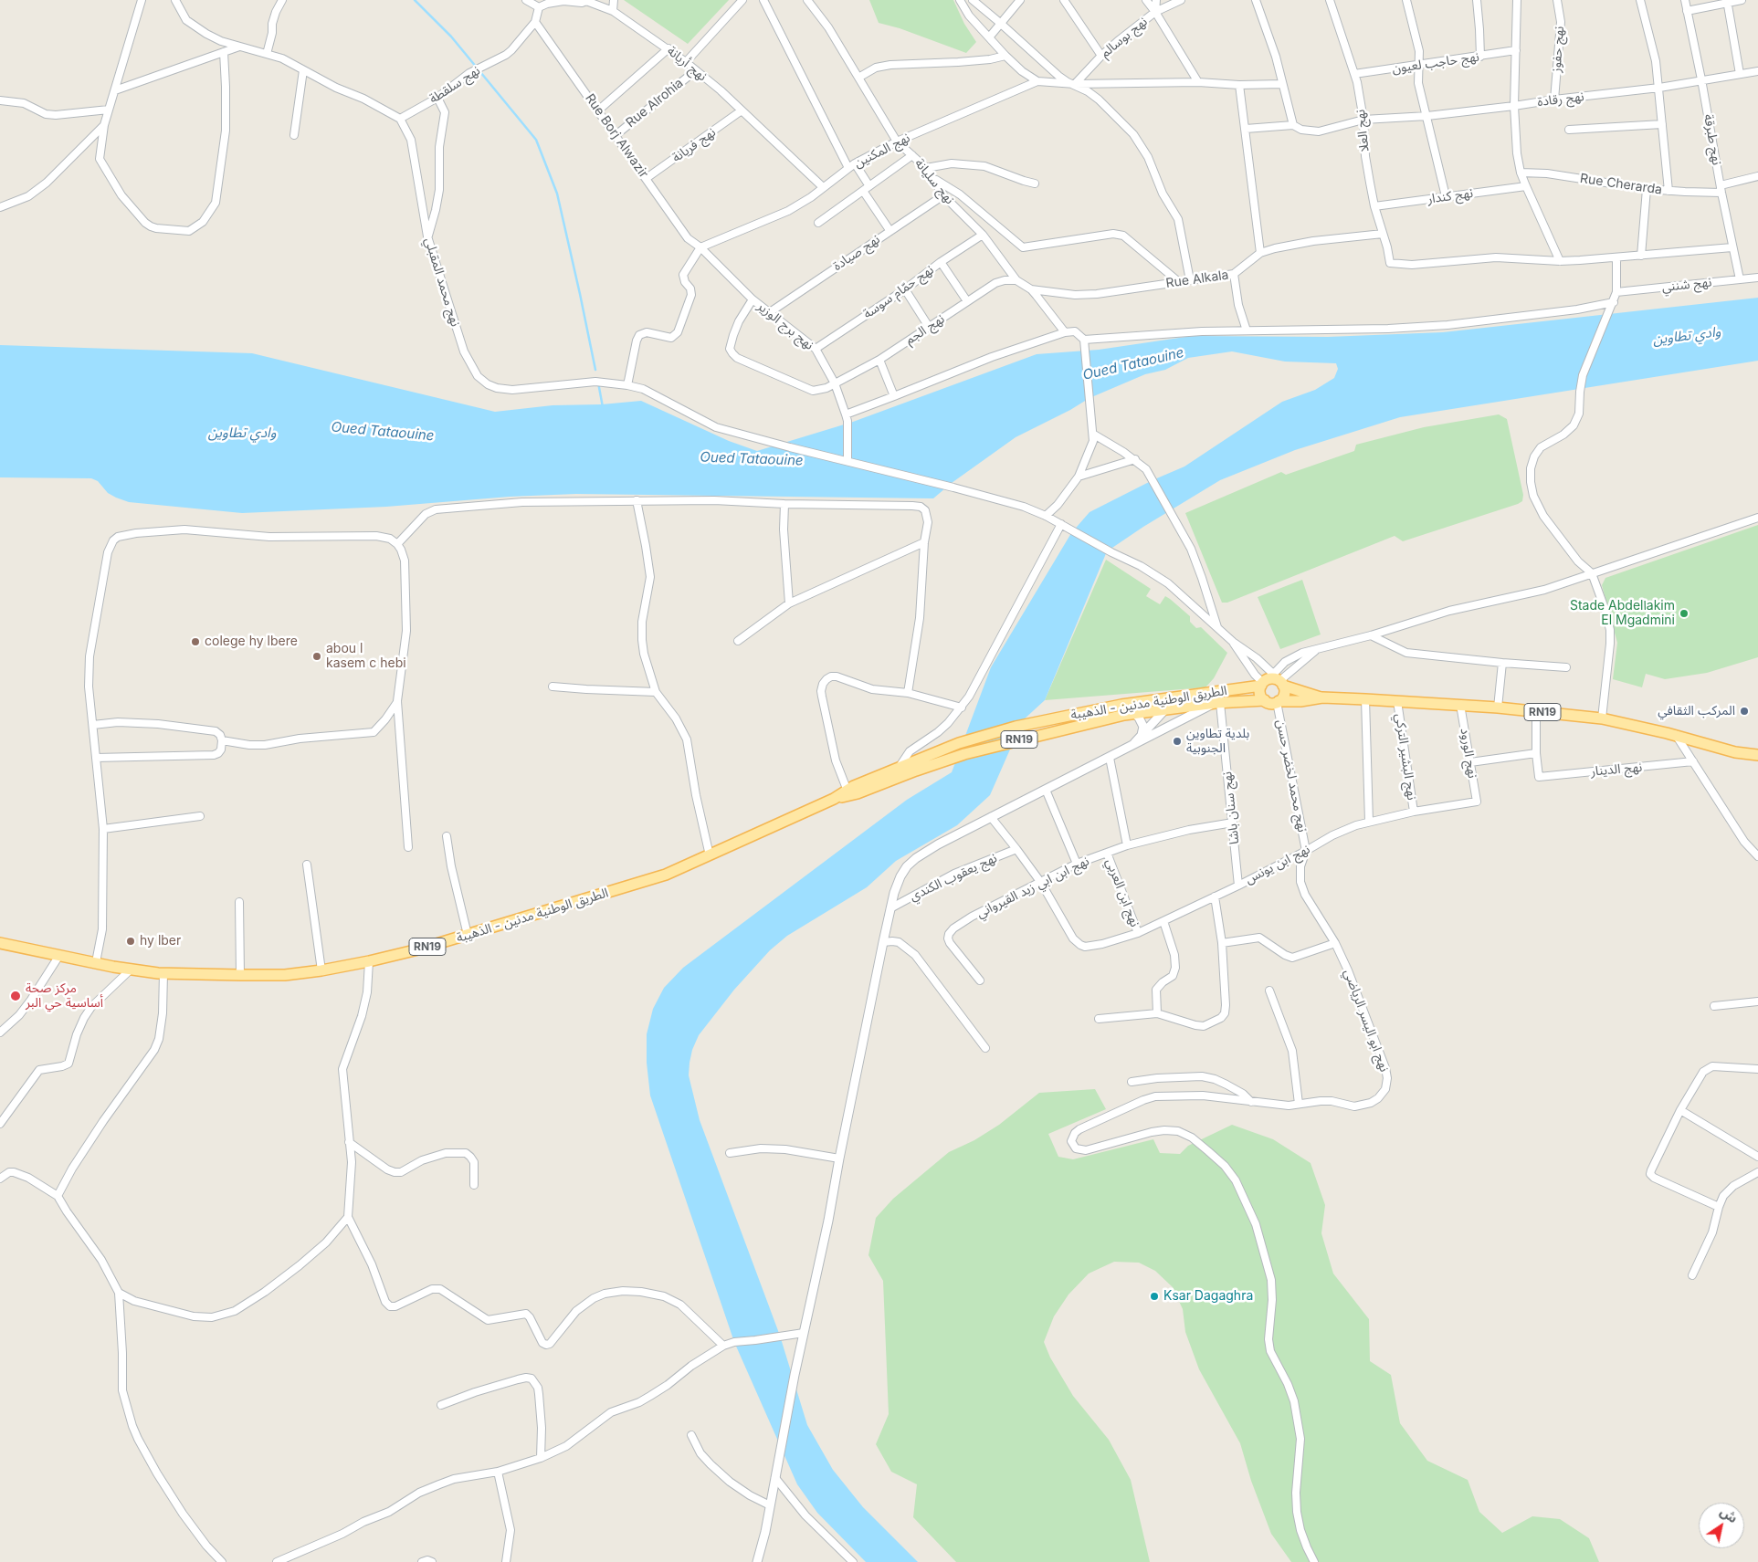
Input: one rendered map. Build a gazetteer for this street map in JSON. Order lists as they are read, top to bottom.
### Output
{
  "streets": {
    "main road": ["الطريق الوطنية مدنين - الذهيبة", "RN19"],
    "street": [
      "نهج بوسالم",
      "نهج حفوز",
      "نهج حاجب لعيون",
      "نهج أريانة",
      "نهج سلقطة",
      "نهج رقادة",
      "Rue Alrohia",
      "نهج العلا",
      "Rue Borj Alwazir",
      "نهج طبرقة",
      "نهج فريانة",
      "نهج المكنين",
      "نهج سليانة",
      "Rue Cherarda",
      "نهج كندار",
      "نهج صيادة",
      "Rue Alkala",
      "نهج محمد المقبلي",
      "نهج شنني",
      "نهج حمّام سوسة",
      "نهج برج الوزير",
      "نهج الجم",
      "نهج الورود",
      "نهج البشير التركي",
      "نهج الدينار",
      "نهج محمد لخضر حسن",
      "نهج سنان باشا",
      "نهج ابن يونس",
      "نهج يعقوب الكندي",
      "نهج ابن ابي زيد القيرواني",
      "نهج ابن العربي",
      "نهج ابو اليسر الرياضي"
    ]
  },
  "crossings": [
    ["نهج بوسالم", "نهج المكنين"],
    ["نهج حفوز", "نهج رقادة"],
    ["نهج حاجب لعيون", "نهج العلا"],
    ["نهج أريانة", "نهج سلقطة"],
    ["نهج أريانة", "Rue Alrohia"],
    ["نهج أريانة", "نهج فريانة"],
    ["نهج أريانة", "نهج المكنين"],
    ["نهج سلقطة", "Rue Borj Alwazir"],
    ["نهج سلقطة", "نهج محمد المقبلي"],
    ["نهج رقادة", "نهج العلا"],
    ["نهج رقادة", "نهج طبرقة"],
    ["Rue Alrohia", "Rue Borj Alwazir"],
    ["نهج العلا", "نهج كندار"],
    ["نهج العلا", "Rue Alkala"],
    ["Rue Borj Alwazir", "نهج فريانة"],
    ["Rue Borj Alwazir", "نهج المكنين"],
    ["Rue Borj Alwazir", "نهج برج الوزير"],
    ["نهج طبرقة", "Rue Cherarda"],
    ["نهج طبرقة", "نهج شنني"],
    ["نهج المكنين", "نهج سليانة"],
    ["نهج المكنين", "نهج برج الوزير"],
    ["نهج سليانة", "نهج صيادة"],
    ["نهج سليانة", "Rue Alkala"],
    ["نهج سليانة", "نهج حمّام سوسة"],
    ["نهج سليانة", "نهج الجم"],
    ["نهج صيادة", "نهج برج الوزير"],
    ["نهج محمد المقبلي", "نهج برج الوزير"],
    ["نهج حمّام سوسة", "نهج برج الوزير"],
    ["نهج برج الوزير", "نهج الجم"],
    ["الطريق الوطنية مدنين - الذهيبة", "RN19"],
    ["الطريق الوطنية مدنين - الذهيبة", "نهج الورود"],
    ["الطريق الوطنية مدنين - الذهيبة", "نهج البشير التركي"],
    ["الطريق الوطنية مدنين - الذهيبة", "نهج محمد لخضر حسن"],
    ["الطريق الوطنية مدنين - الذهيبة", "نهج سنان باشا"],
    ["RN19", "نهج محمد لخضر حسن"],
    ["نهج الورود", "نهج ابن يونس"],
    ["نهج البشير التركي", "نهج ابن يونس"],
    ["نهج محمد لخضر حسن", "نهج ابن يونس"],
    ["نهج محمد لخضر حسن", "نهج ابو اليسر الرياضي"],
    ["نهج سنان باشا", "نهج ابن يونس"],
    ["نهج سنان باشا", "نهج ابن ابي زيد القيرواني"],
    ["نهج ابن يونس", "نهج ابن ابي زيد القيرواني"],
    ["نهج ابن يونس", "نهج ابن العربي"],
    ["نهج ابن يونس", "نهج ابو اليسر الرياضي"],
    ["نهج ابن ابي زيد القيرواني", "نهج ابن العربي"]
  ],
  "water": ["وادي تطاوين", "Oued Tataouine"],
  "places": [
    "Stade Abdelاakim El Mgadmini",
    "colege hy lbere",
    "abou l kasem c hebi",
    "المركب الثقافي",
    "بلدية تطاوين الجنوبية",
    "hy lber",
    "مركز صحة أساسية حي البر",
    "Ksar Dagaghra"
  ],
  "north": "top right"
}
